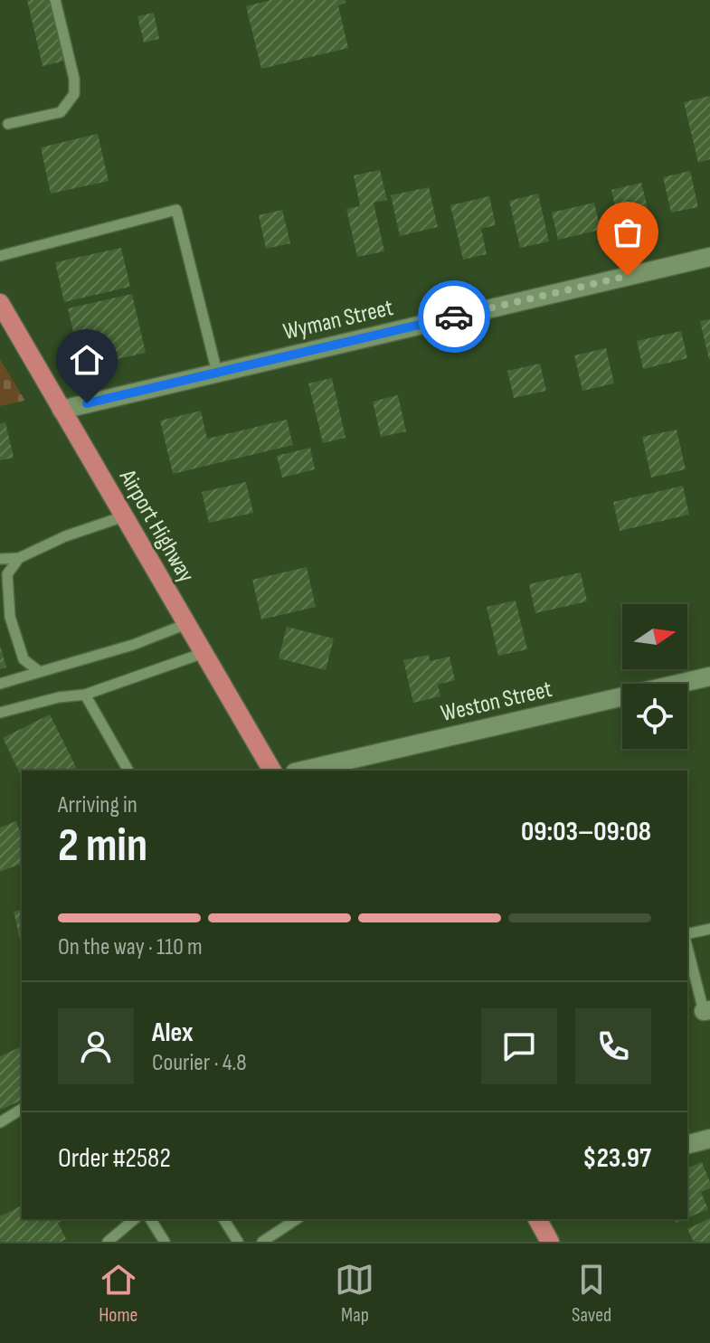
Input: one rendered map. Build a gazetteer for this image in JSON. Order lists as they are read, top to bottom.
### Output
{
  "streets": {
    "main road": ["Airport Highway"],
    "street": ["Wyman Street", "Weston Street"]
  },
  "crossings": [
    ["Wyman Street", "Airport Highway"]
  ],
  "north": "right",
  "page": {
    "heading": ["2 min", "Arriving in", "09:03–09:08"],
    "panel": [
      "Alex",
      "Courier · 4.8",
      "Order #2582",
      "$23.97"
    ],
    "bar": "On the way · 110 m",
    "tabs": ["Home", "Map", "Saved"]
  }
}
